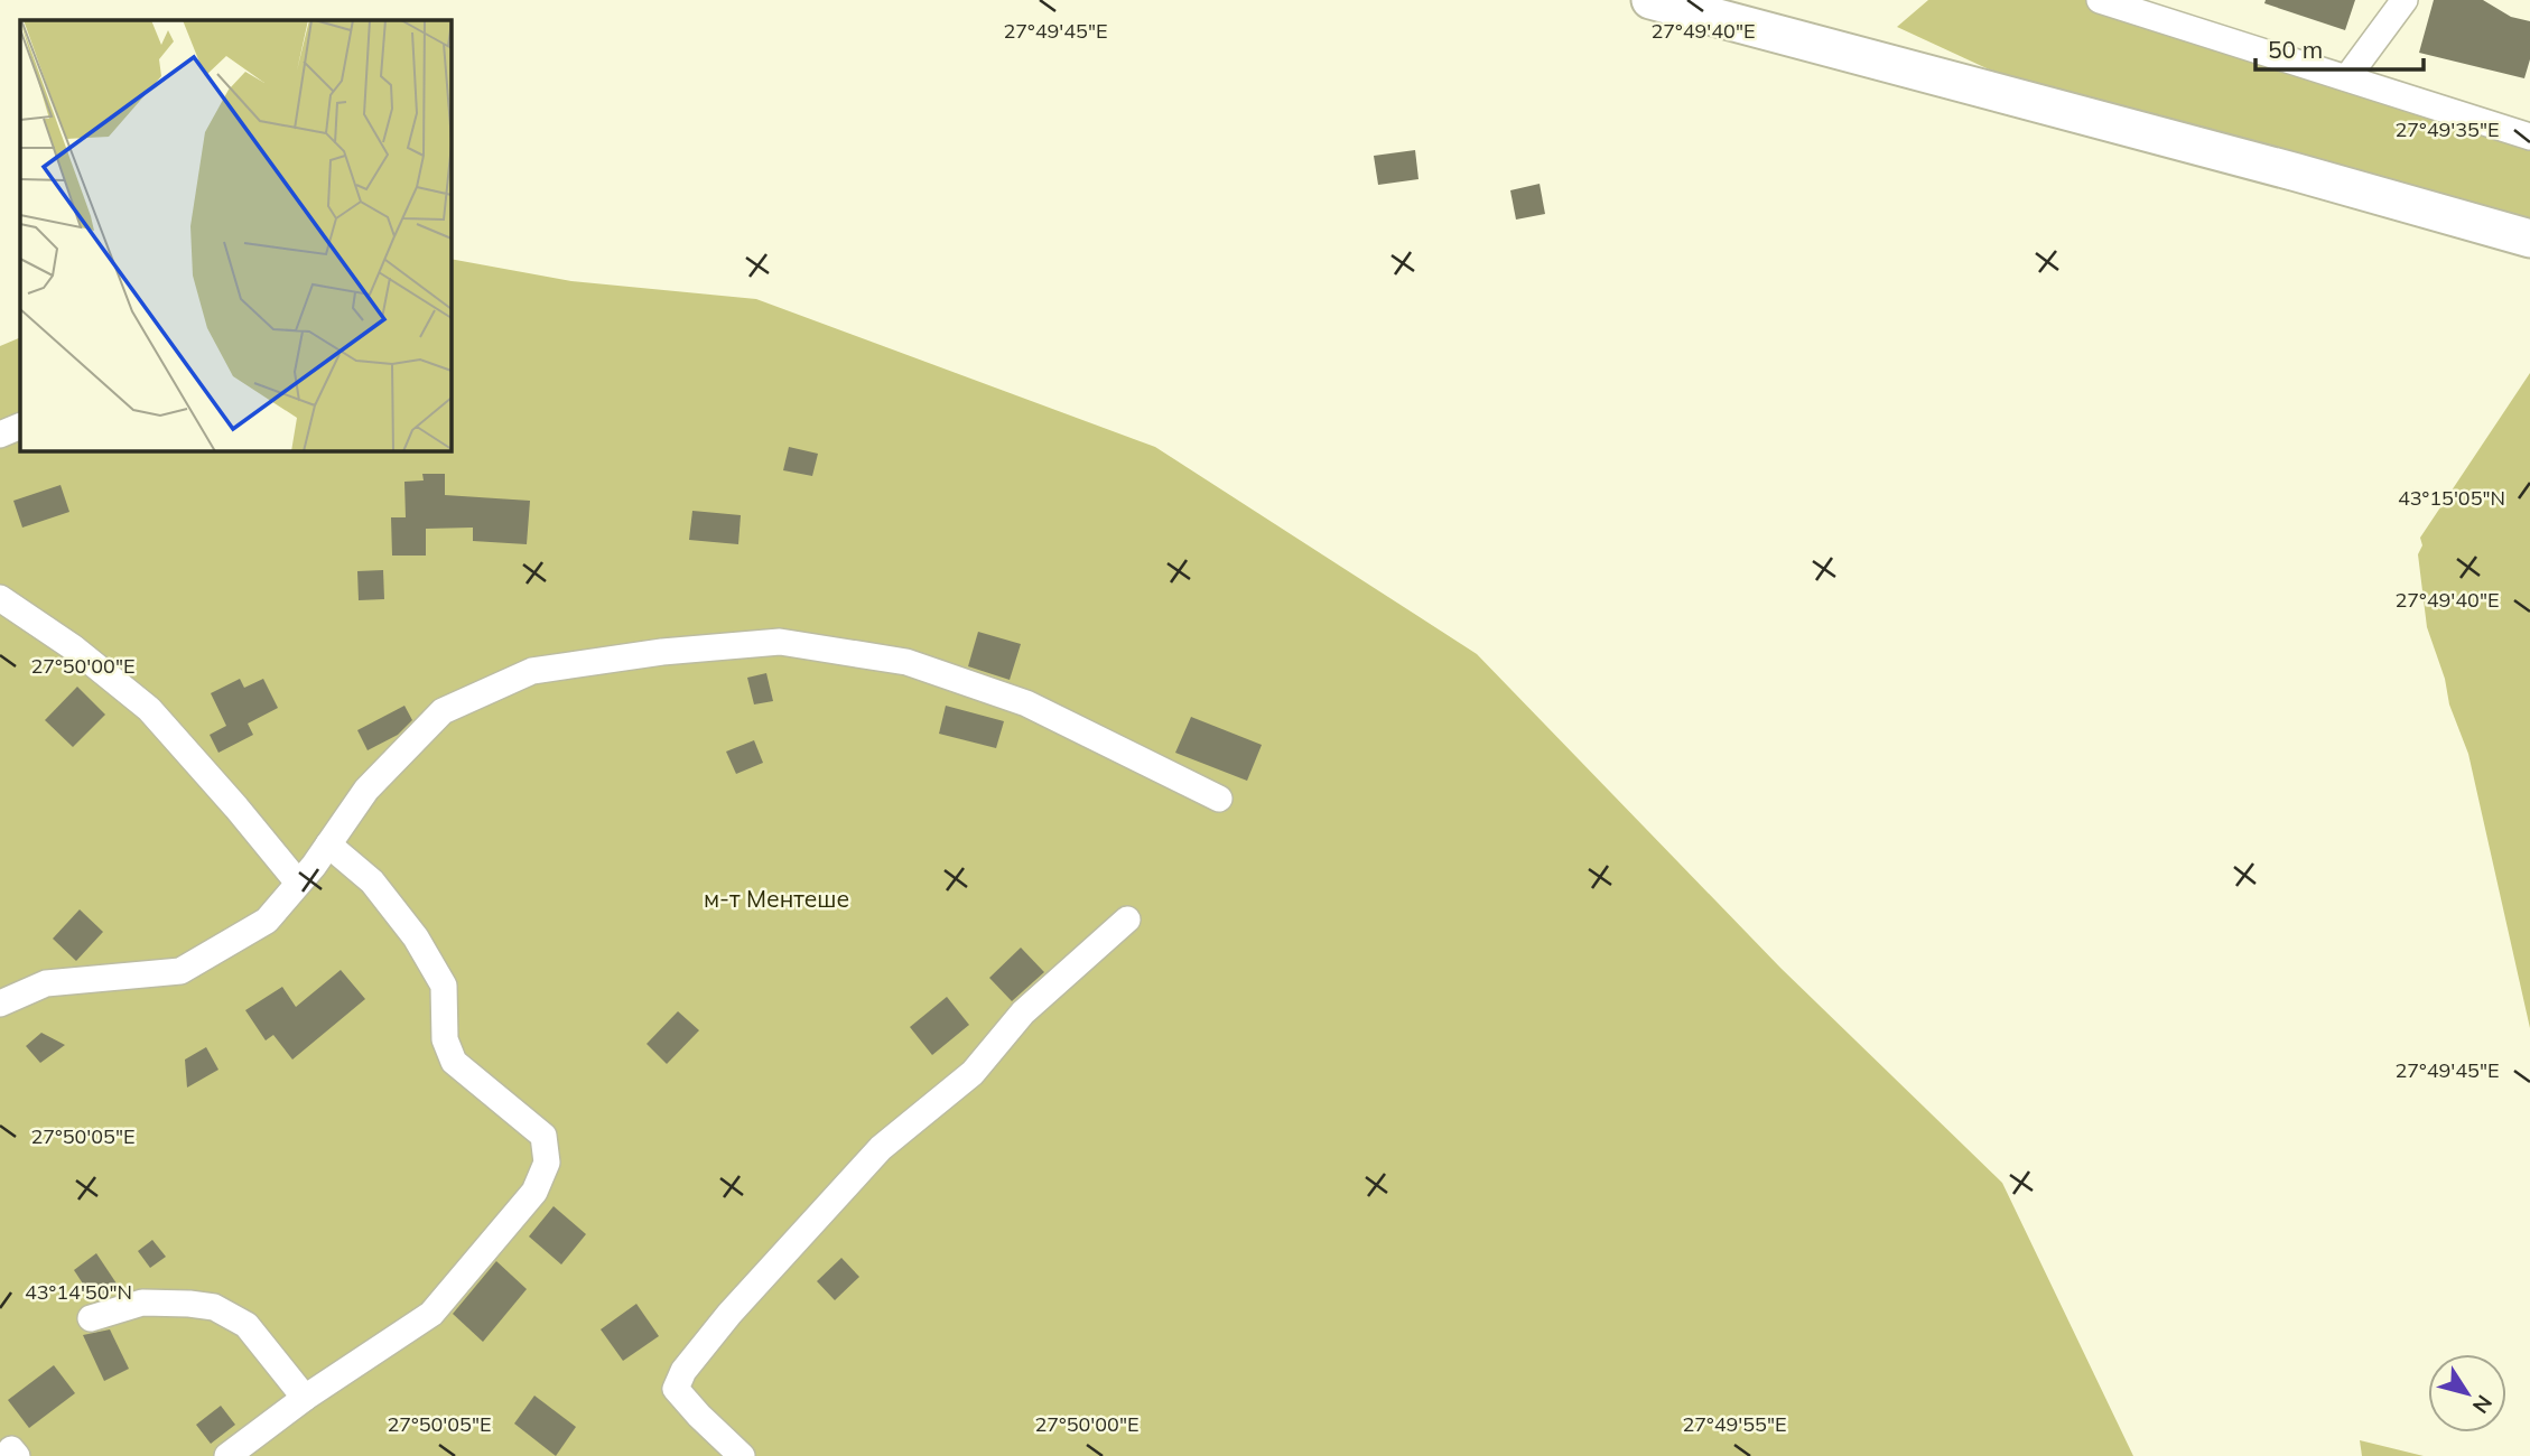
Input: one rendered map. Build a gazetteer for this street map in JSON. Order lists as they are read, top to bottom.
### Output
{
  "parks": ["м-т Ментeше"],
  "scale_bar": "50 m",
  "north": "bottom right",
  "coordinates": [
    "27°49'45\"E",
    "27°49'40\"E",
    "27°49'35\"E",
    "43°15'05\"N",
    "27°50'00\"E",
    "27°50'05\"E",
    "43°14'50\"N",
    "27°49'55\"E"
  ]
}
